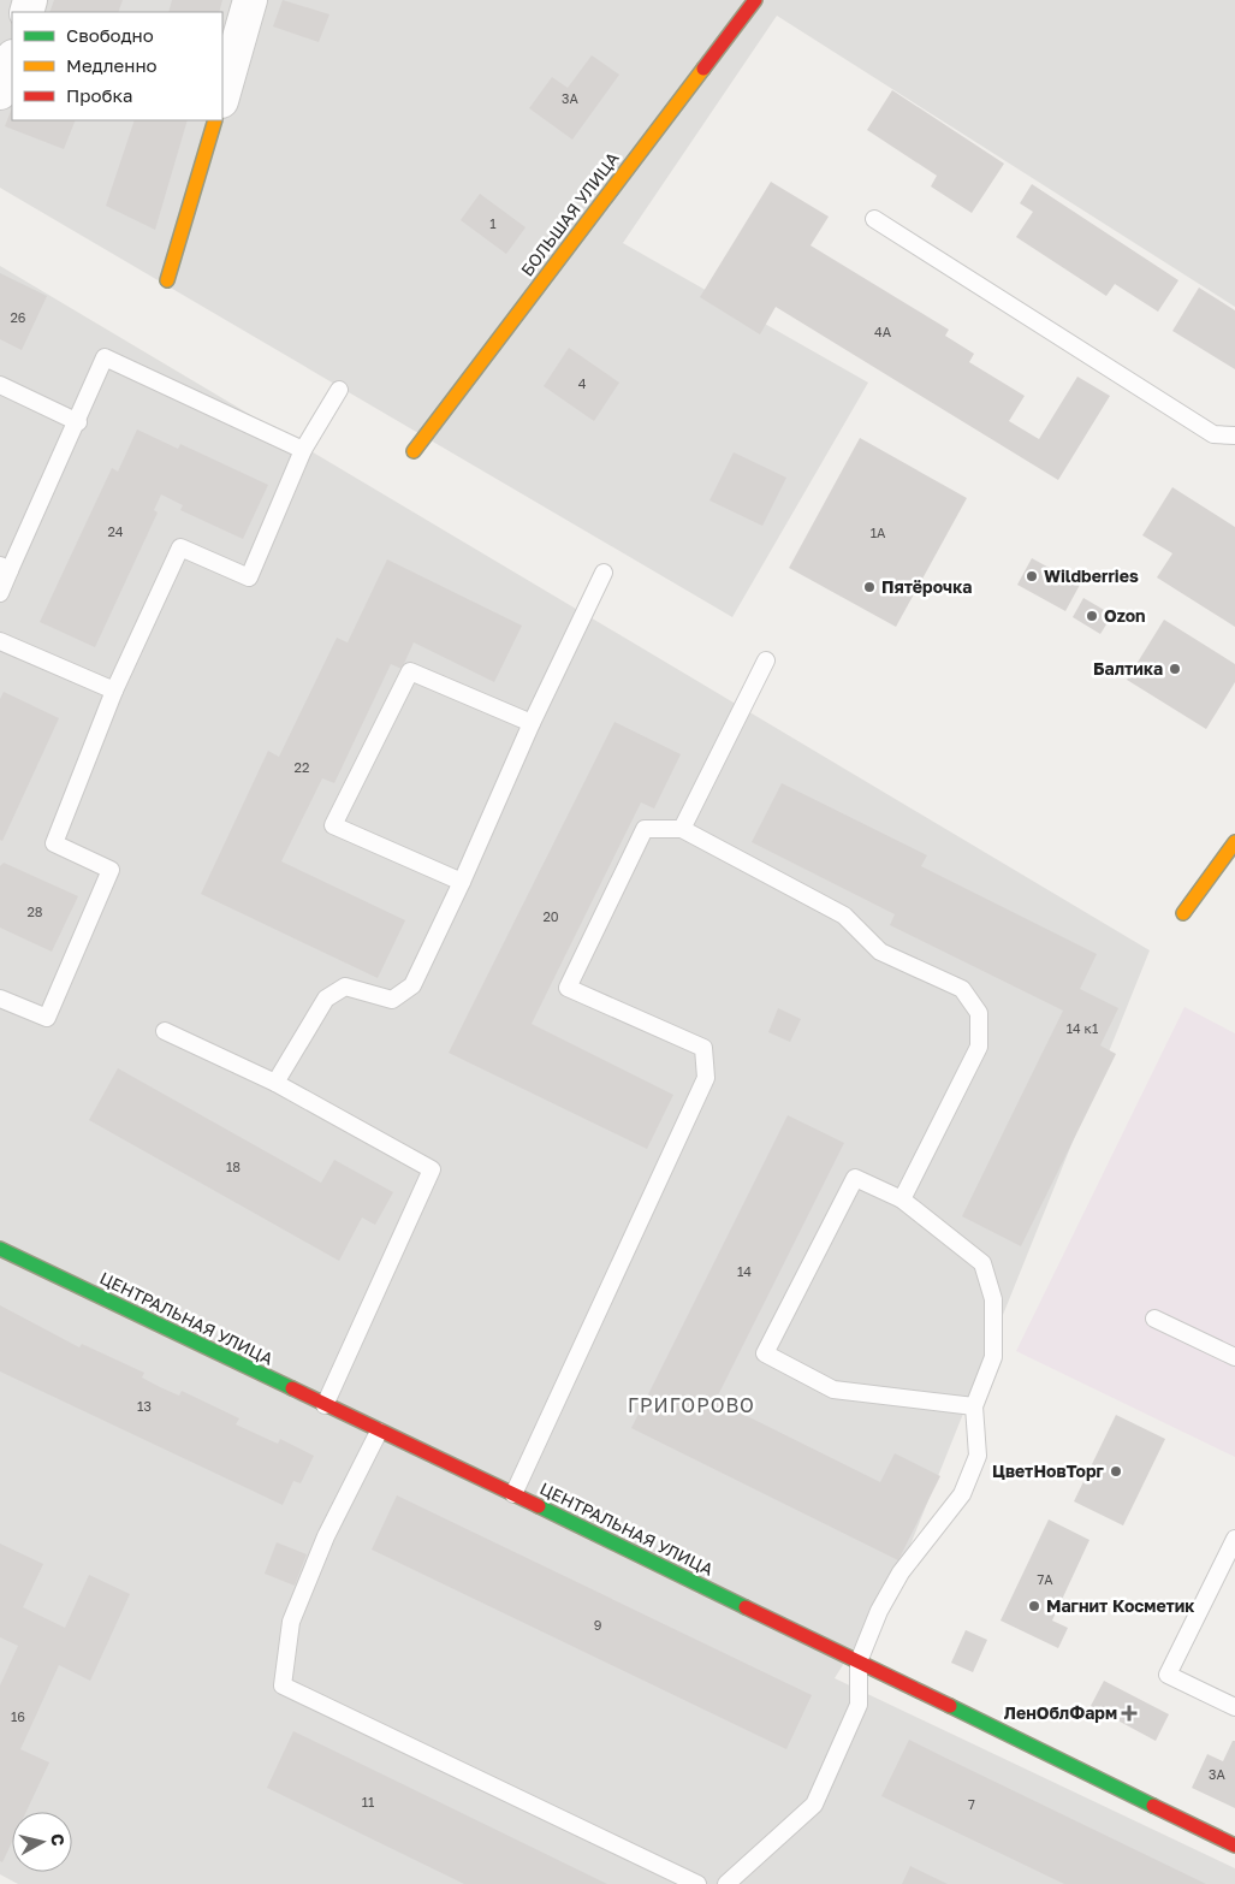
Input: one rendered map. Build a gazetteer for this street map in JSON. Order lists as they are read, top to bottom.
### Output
{
  "streets": {
    "street": ["БОЛЬШАЯ УЛИЦА", "ЦЕНТРАЛЬНАЯ УЛИЦА"]
  },
  "districts": ["ГРИГОРОВО"],
  "places": {
    "other": [
      "Wildberries",
      "Пятёрочка",
      "Ozon",
      "Балтика",
      "ЦветНовТорг",
      "Магнит Косметик"
    ],
    "health": ["ЛенОблФарм"]
  },
  "house_numbers": [
    "3А",
    "1",
    "26",
    "4А",
    "4",
    "24",
    "1А",
    "22",
    "28",
    "20",
    "14 к1",
    "18",
    "14",
    "13",
    "7А",
    "9",
    "16",
    "3А",
    "11",
    "7"
  ],
  "legend": ["Свободно", "Медленно", "Пробка"],
  "north": "right"
}
